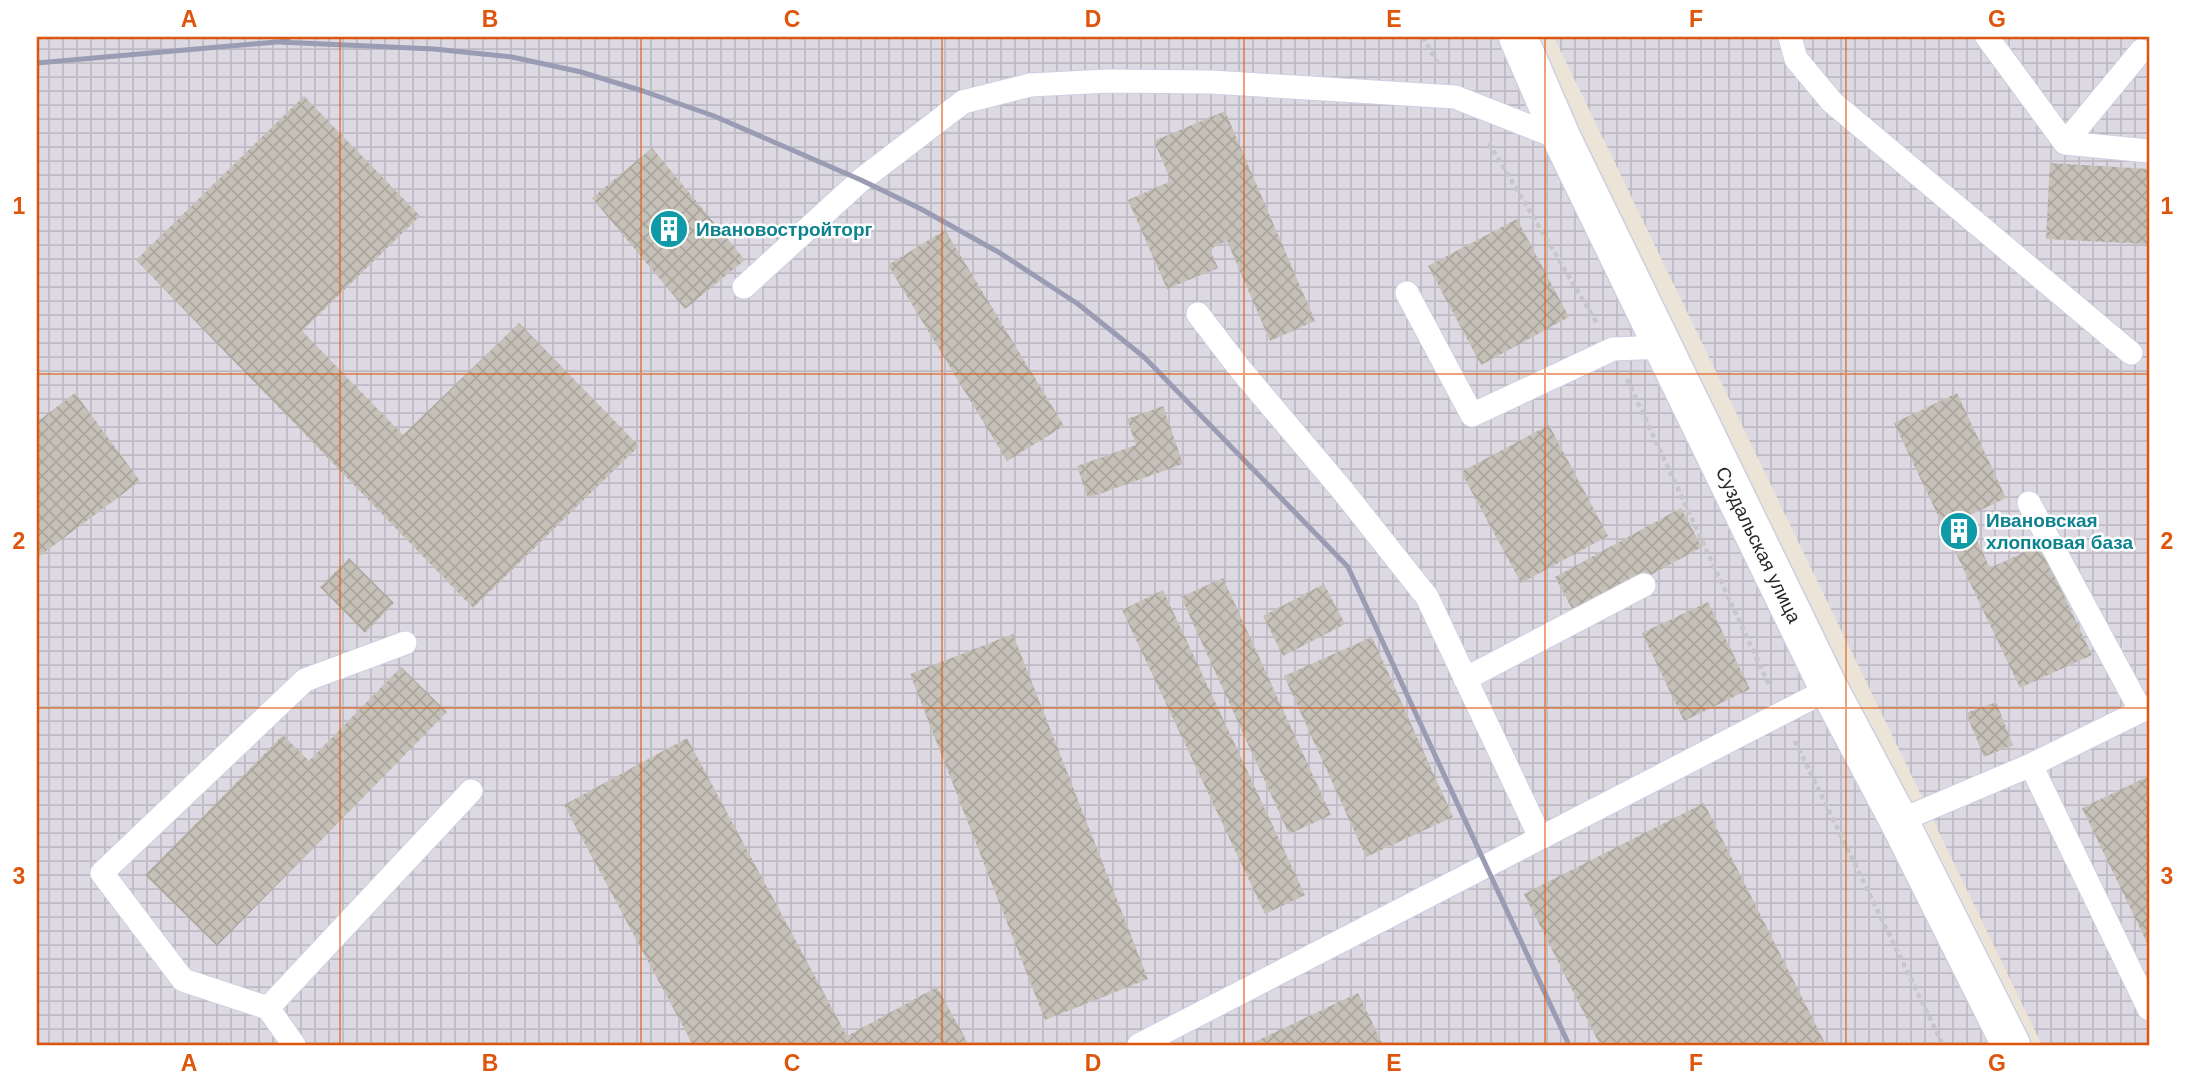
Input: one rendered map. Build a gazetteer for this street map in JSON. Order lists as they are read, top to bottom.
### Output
{
  "streets": {
    "main road": ["Суздальская улица"]
  },
  "places": {
    "building": ["Ивановостройторг", "Ивановская хлопковая база"]
  },
  "grid": {
    "columns": [
      "A",
      "B",
      "C",
      "D",
      "E",
      "F",
      "G"
    ],
    "rows": ["1", "2", "3"]
  }
}
